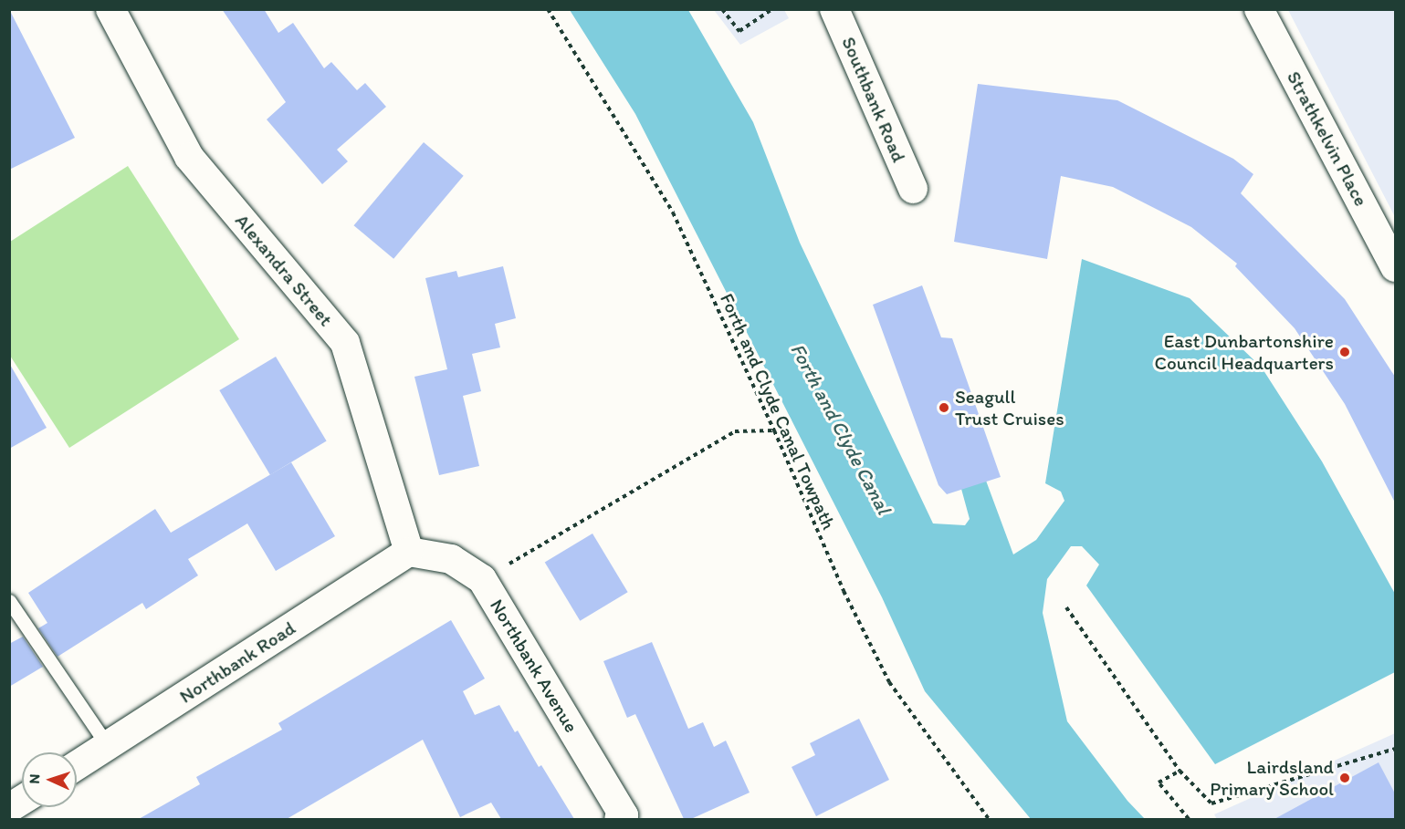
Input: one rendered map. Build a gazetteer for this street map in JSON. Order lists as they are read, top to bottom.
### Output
{
  "streets": {
    "street": [
      "Southbank Road",
      "Strathkelvin Place",
      "Alexandra Street",
      "Northbank Road",
      "Northbank Avenue"
    ],
    "path": ["Forth and Clyde Canal Towpath"]
  },
  "crossings": [
    ["Alexandra Street", "Northbank Road"],
    ["Alexandra Street", "Northbank Avenue"],
    ["Northbank Road", "Northbank Avenue"]
  ],
  "water": ["Forth and Clyde Canal"],
  "places": ["East Dunbartonshire Council Headquarters", "Seagull Trust Cruises", "Lairdsland Primary School"],
  "north": "left"
}
